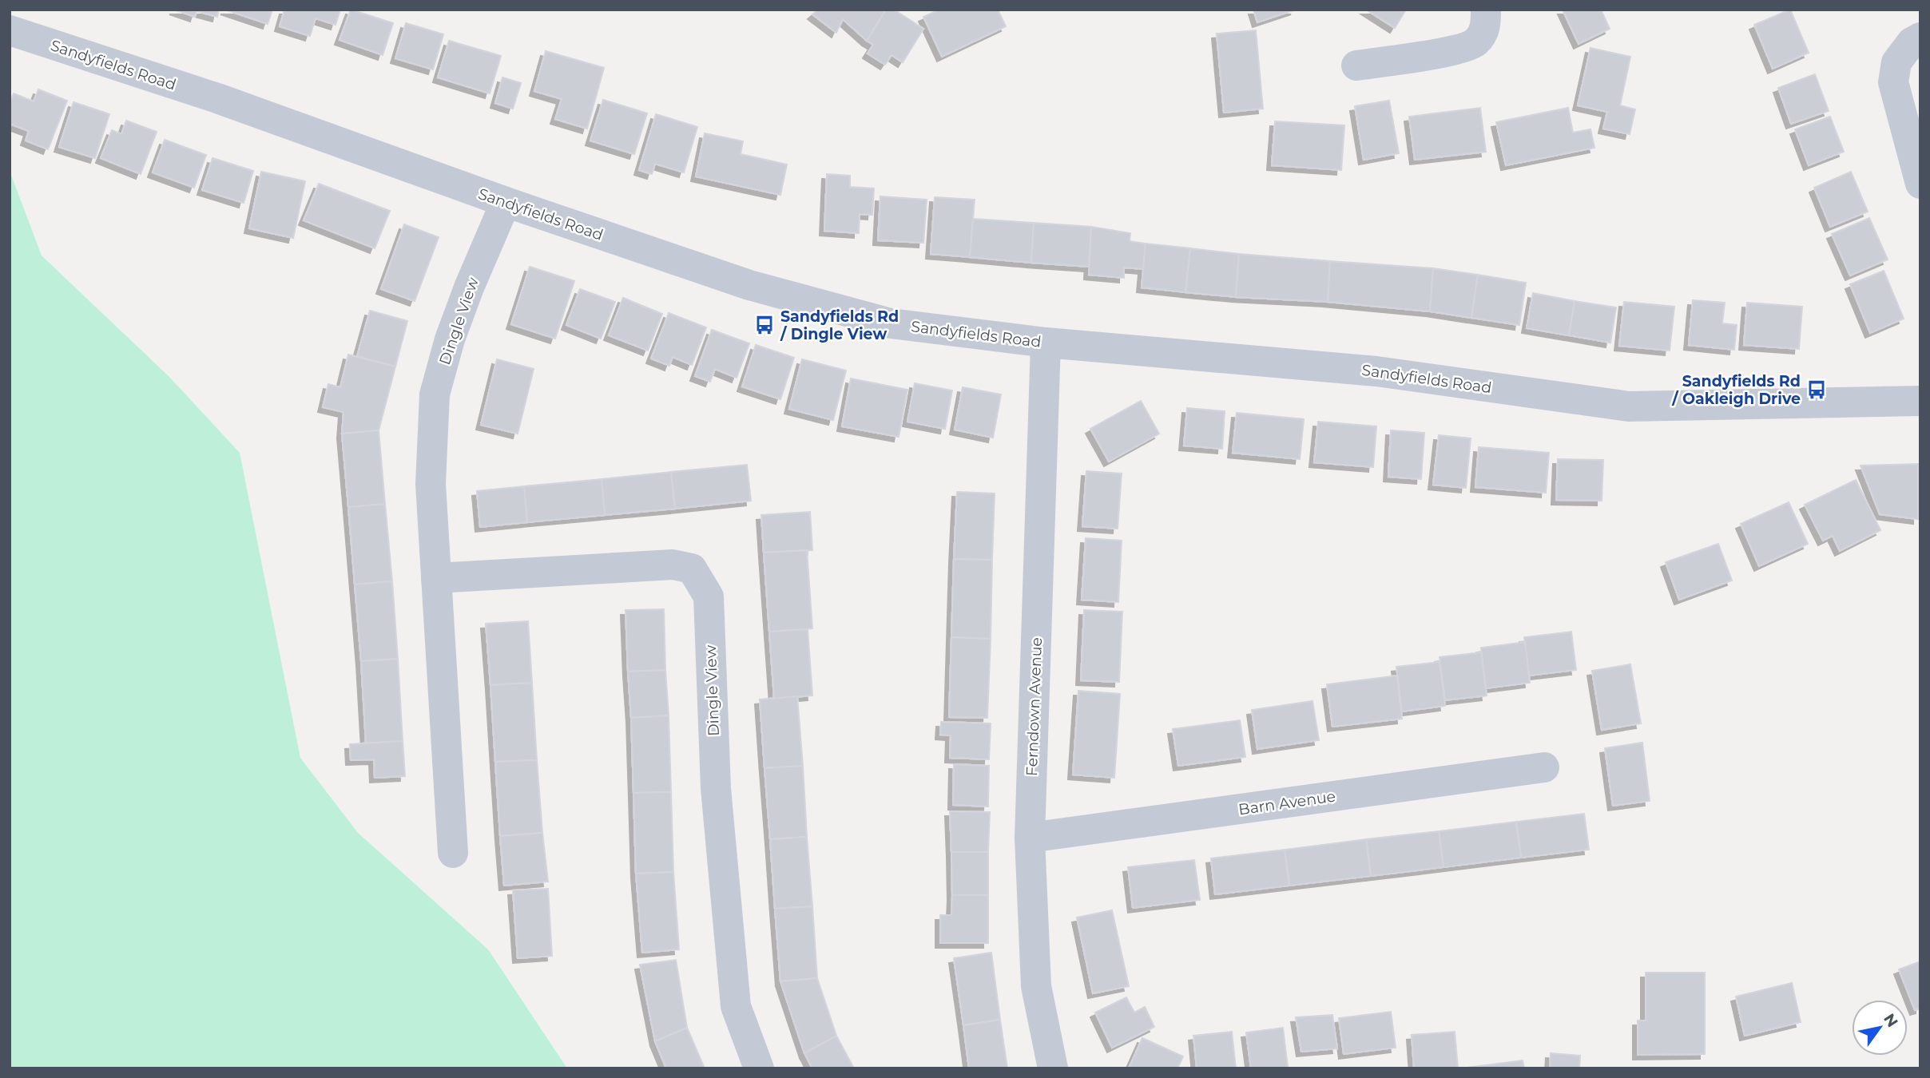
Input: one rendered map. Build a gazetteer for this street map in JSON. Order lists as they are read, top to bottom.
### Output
{
  "streets": {
    "street": [
      "Sandyfields Road",
      "Dingle View",
      "Ferndown Avenue",
      "Barn Avenue"
    ]
  },
  "crossings": [
    ["Sandyfields Road", "Dingle View"],
    ["Sandyfields Road", "Ferndown Avenue"],
    ["Ferndown Avenue", "Barn Avenue"]
  ],
  "places": {
    "bus stop": ["Sandyfields Rd / Dingle View", "Sandyfields Rd / Oakleigh Drive"]
  },
  "north": "top right"
}
